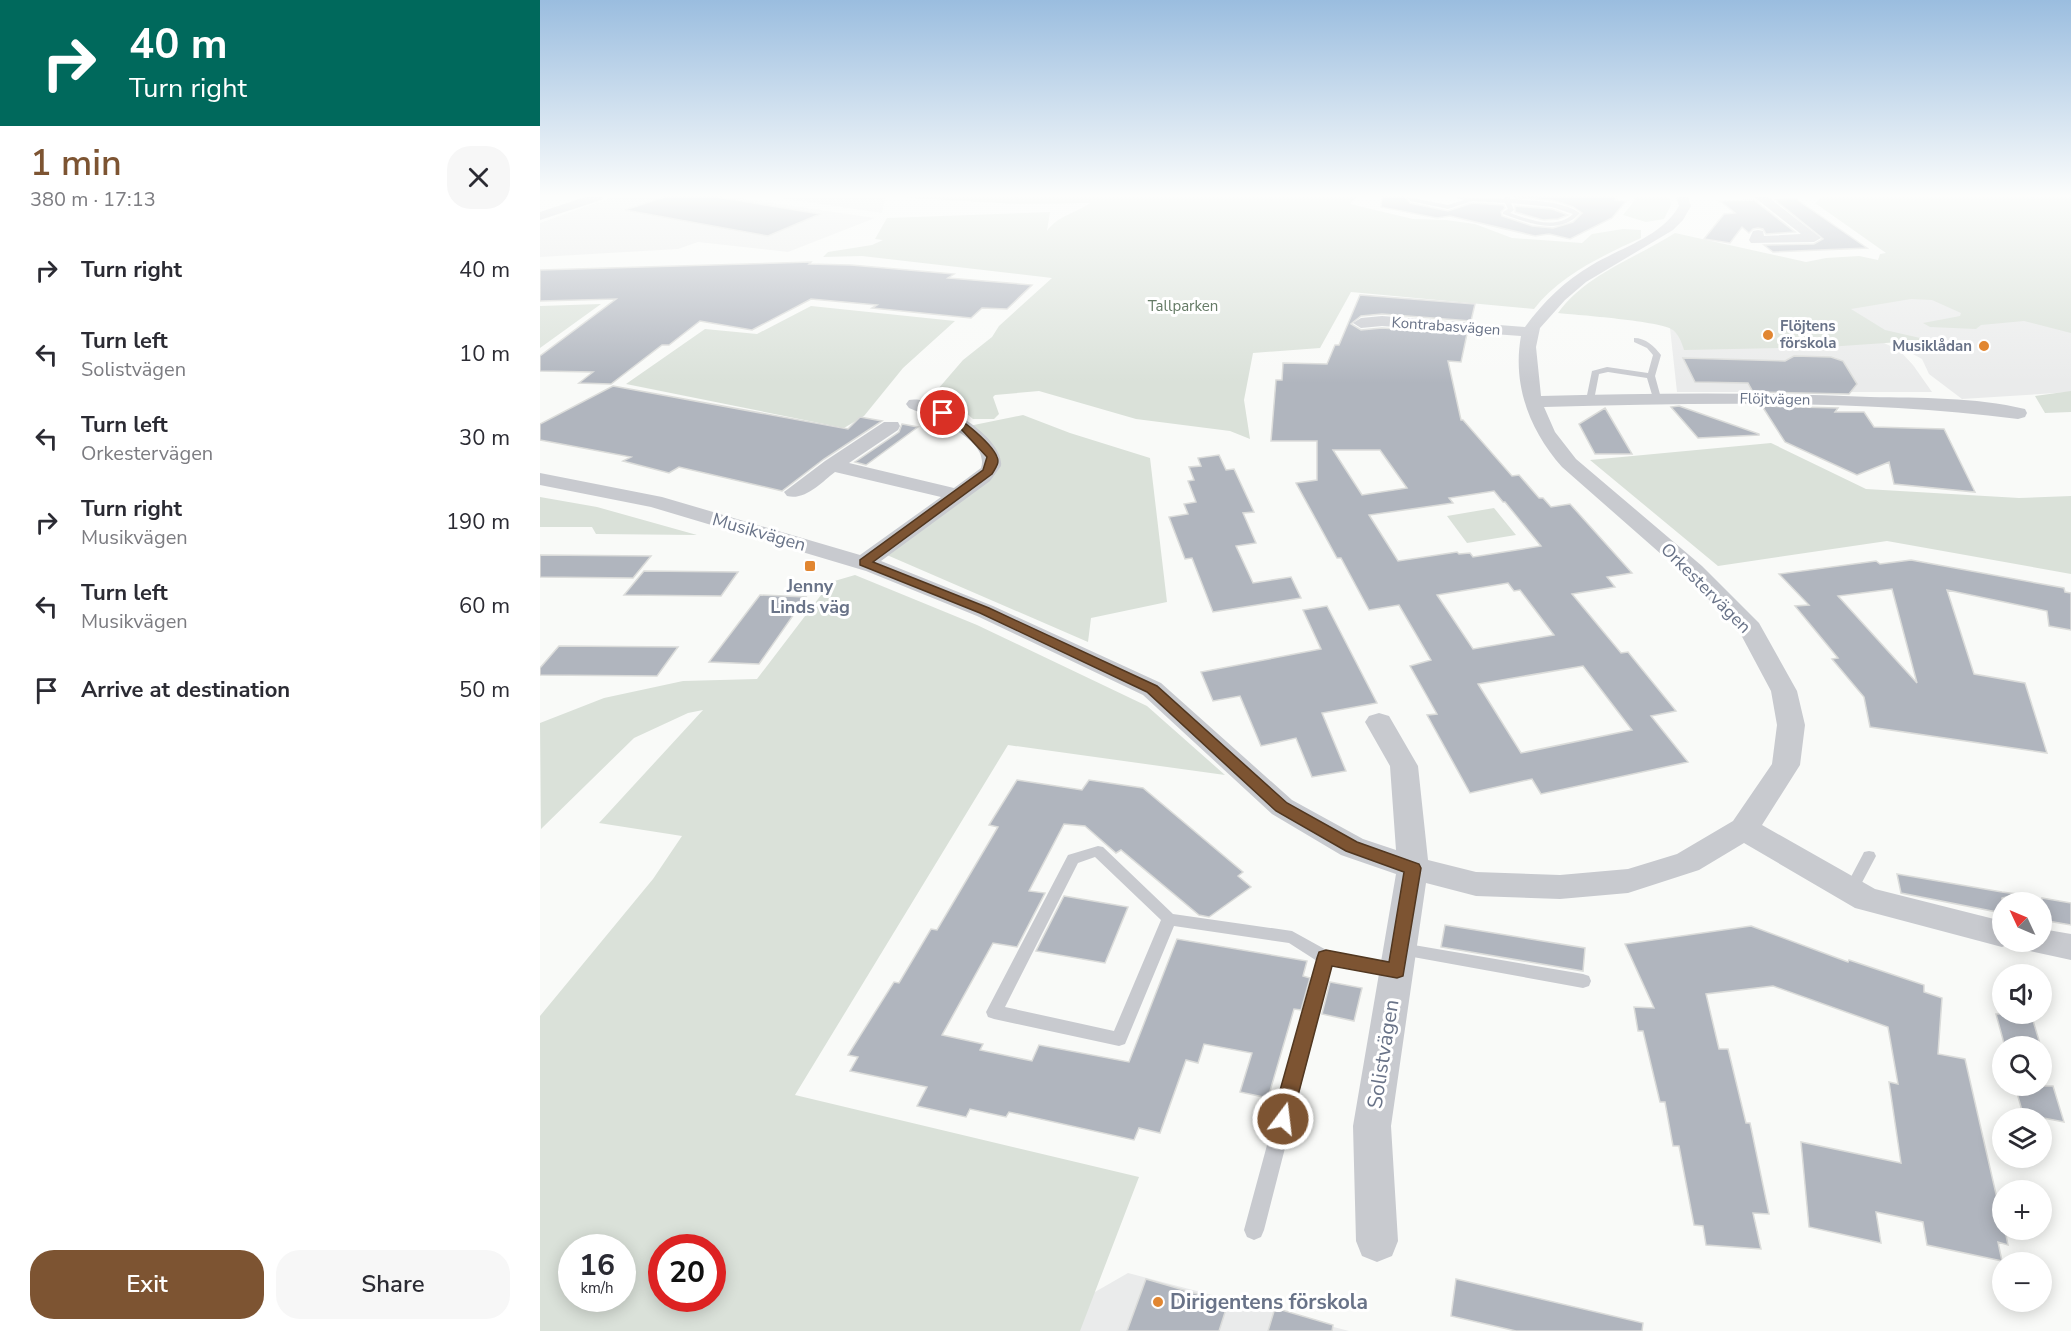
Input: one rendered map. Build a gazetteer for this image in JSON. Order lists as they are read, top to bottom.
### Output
{
  "streets": {
    "street": [
      "Kontrabasvägen",
      "Flöjtvägen",
      "Musikvägen",
      "Orkestervägen",
      "Solistvägen"
    ]
  },
  "crossings": [
    ["Kontrabasvägen", "Orkestervägen"],
    ["Flöjtvägen", "Orkestervägen"],
    ["Musikvägen", "Orkestervägen"],
    ["Orkestervägen", "Solistvägen"]
  ],
  "parks": ["Tallparken"],
  "places": {
    "other": ["Flöjtens förskola", "Musiklådan", "Dirigentens förskola"],
    "transit": ["Jenny Linds väg"]
  },
  "north": "top left",
  "page": {
    "turn": ["40 m", "Turn right"],
    "heading": ["1 min", "380 m · 17:13"],
    "list": [
      {
        "name": "Turn right",
        "value": "40 m"
      },
      {
        "name": "Turn left",
        "note": "Solistvägen",
        "value": "10 m"
      },
      {
        "name": "Turn left",
        "note": "Orkestervägen",
        "value": "30 m"
      },
      {
        "name": "Turn right",
        "note": "Musikvägen",
        "value": "190 m"
      },
      {
        "name": "Turn left",
        "note": "Musikvägen",
        "value": "60 m"
      },
      {
        "name": "Arrive at destination",
        "value": "50 m"
      }
    ],
    "map_buttons": ["+", "−"],
    "speed": "16 km/h",
    "limit": "20",
    "buttons": ["Exit", "Share"]
  }
}
